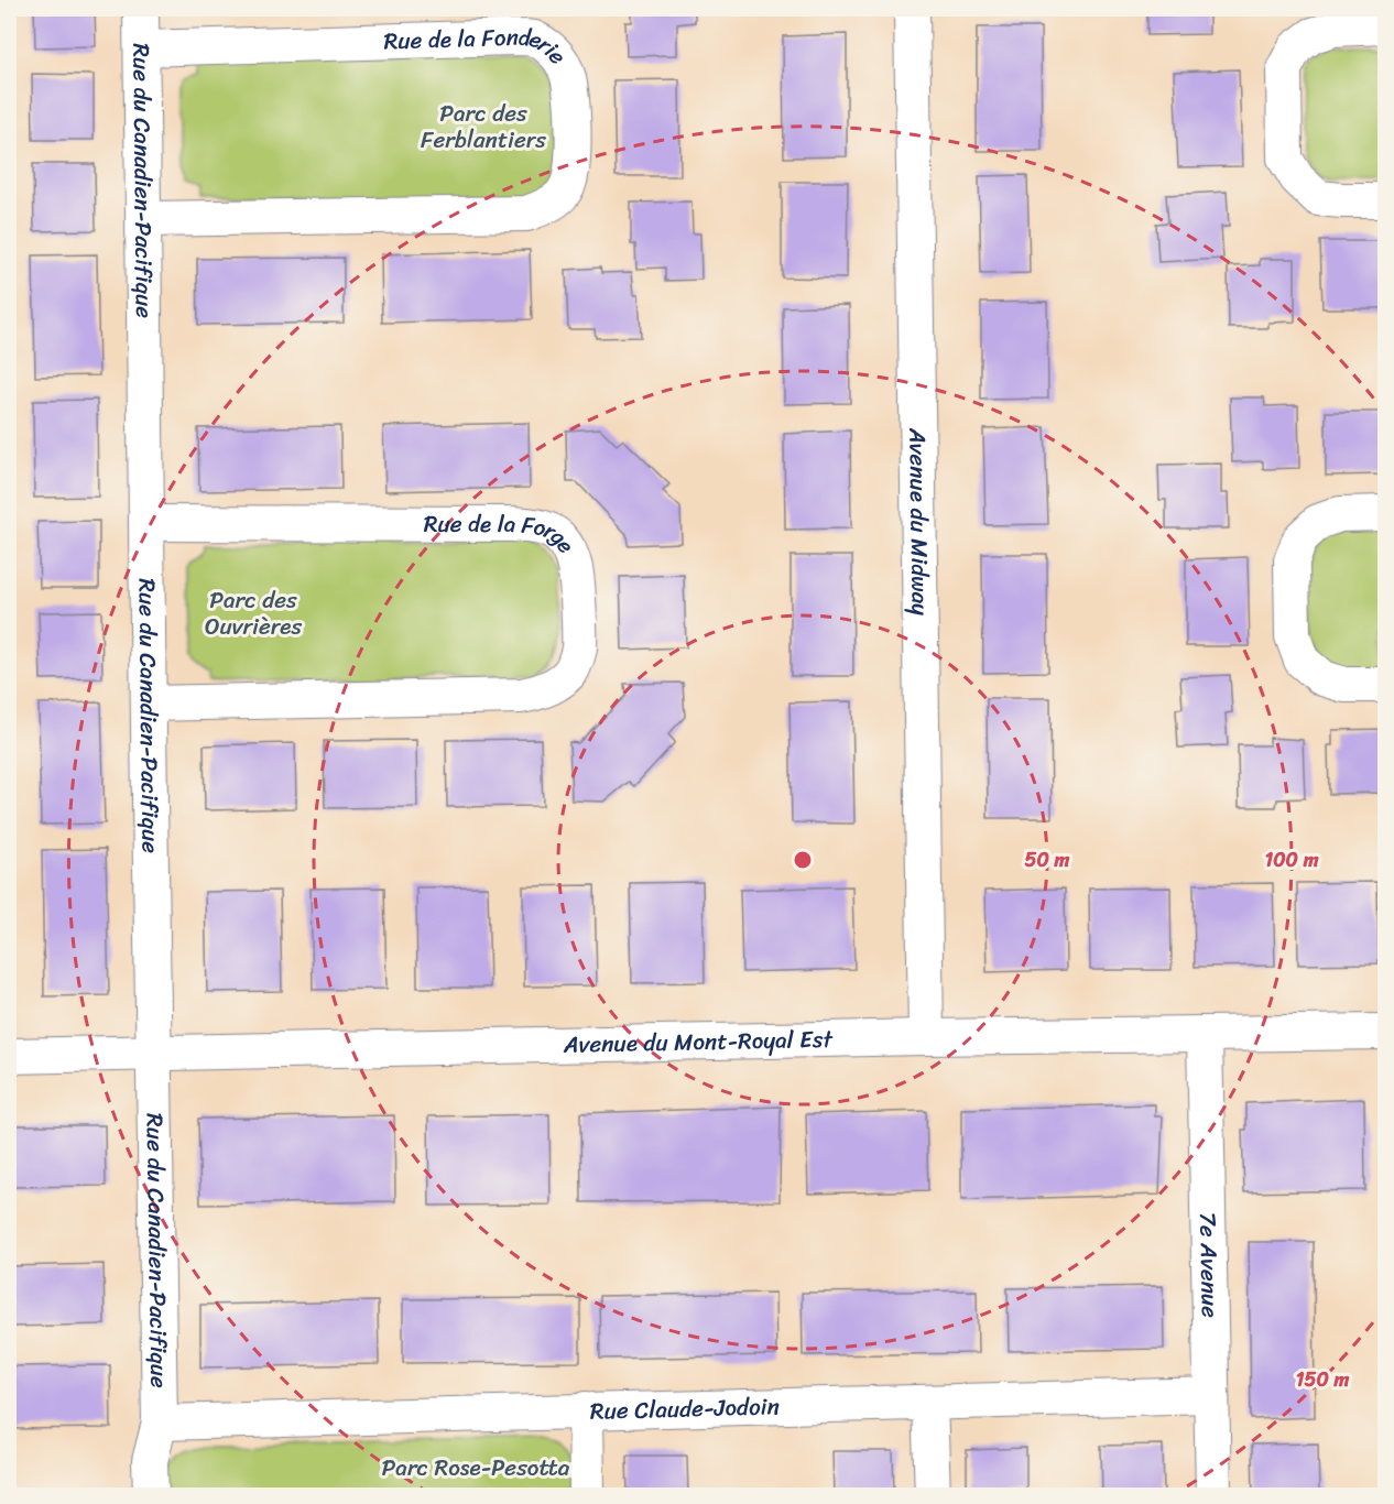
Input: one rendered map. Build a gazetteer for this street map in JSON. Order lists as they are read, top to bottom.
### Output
{
  "streets": {
    "street": [
      "Rue de la Fonderie",
      "Rue du Canadien-Pacifique",
      "Avenue du Midway",
      "Rue de la Forge",
      "Avenue du Mont-Royal Est",
      "7e Avenue",
      "Rue Claude-Jodoin"
    ]
  },
  "crossings": [
    ["Rue de la Fonderie", "Rue du Canadien-Pacifique"],
    ["Rue du Canadien-Pacifique", "Rue de la Forge"],
    ["Rue du Canadien-Pacifique", "Avenue du Mont-Royal Est"],
    ["Rue du Canadien-Pacifique", "Rue Claude-Jodoin"],
    ["Avenue du Midway", "Avenue du Mont-Royal Est"],
    ["Avenue du Mont-Royal Est", "7e Avenue"],
    ["7e Avenue", "Rue Claude-Jodoin"]
  ],
  "parks": ["Parc des Ferblantiers", "Parc des Ouvrières", "Parc Rose-Pesotta"],
  "rings": ["50 m", "100 m", "150 m"]
}
